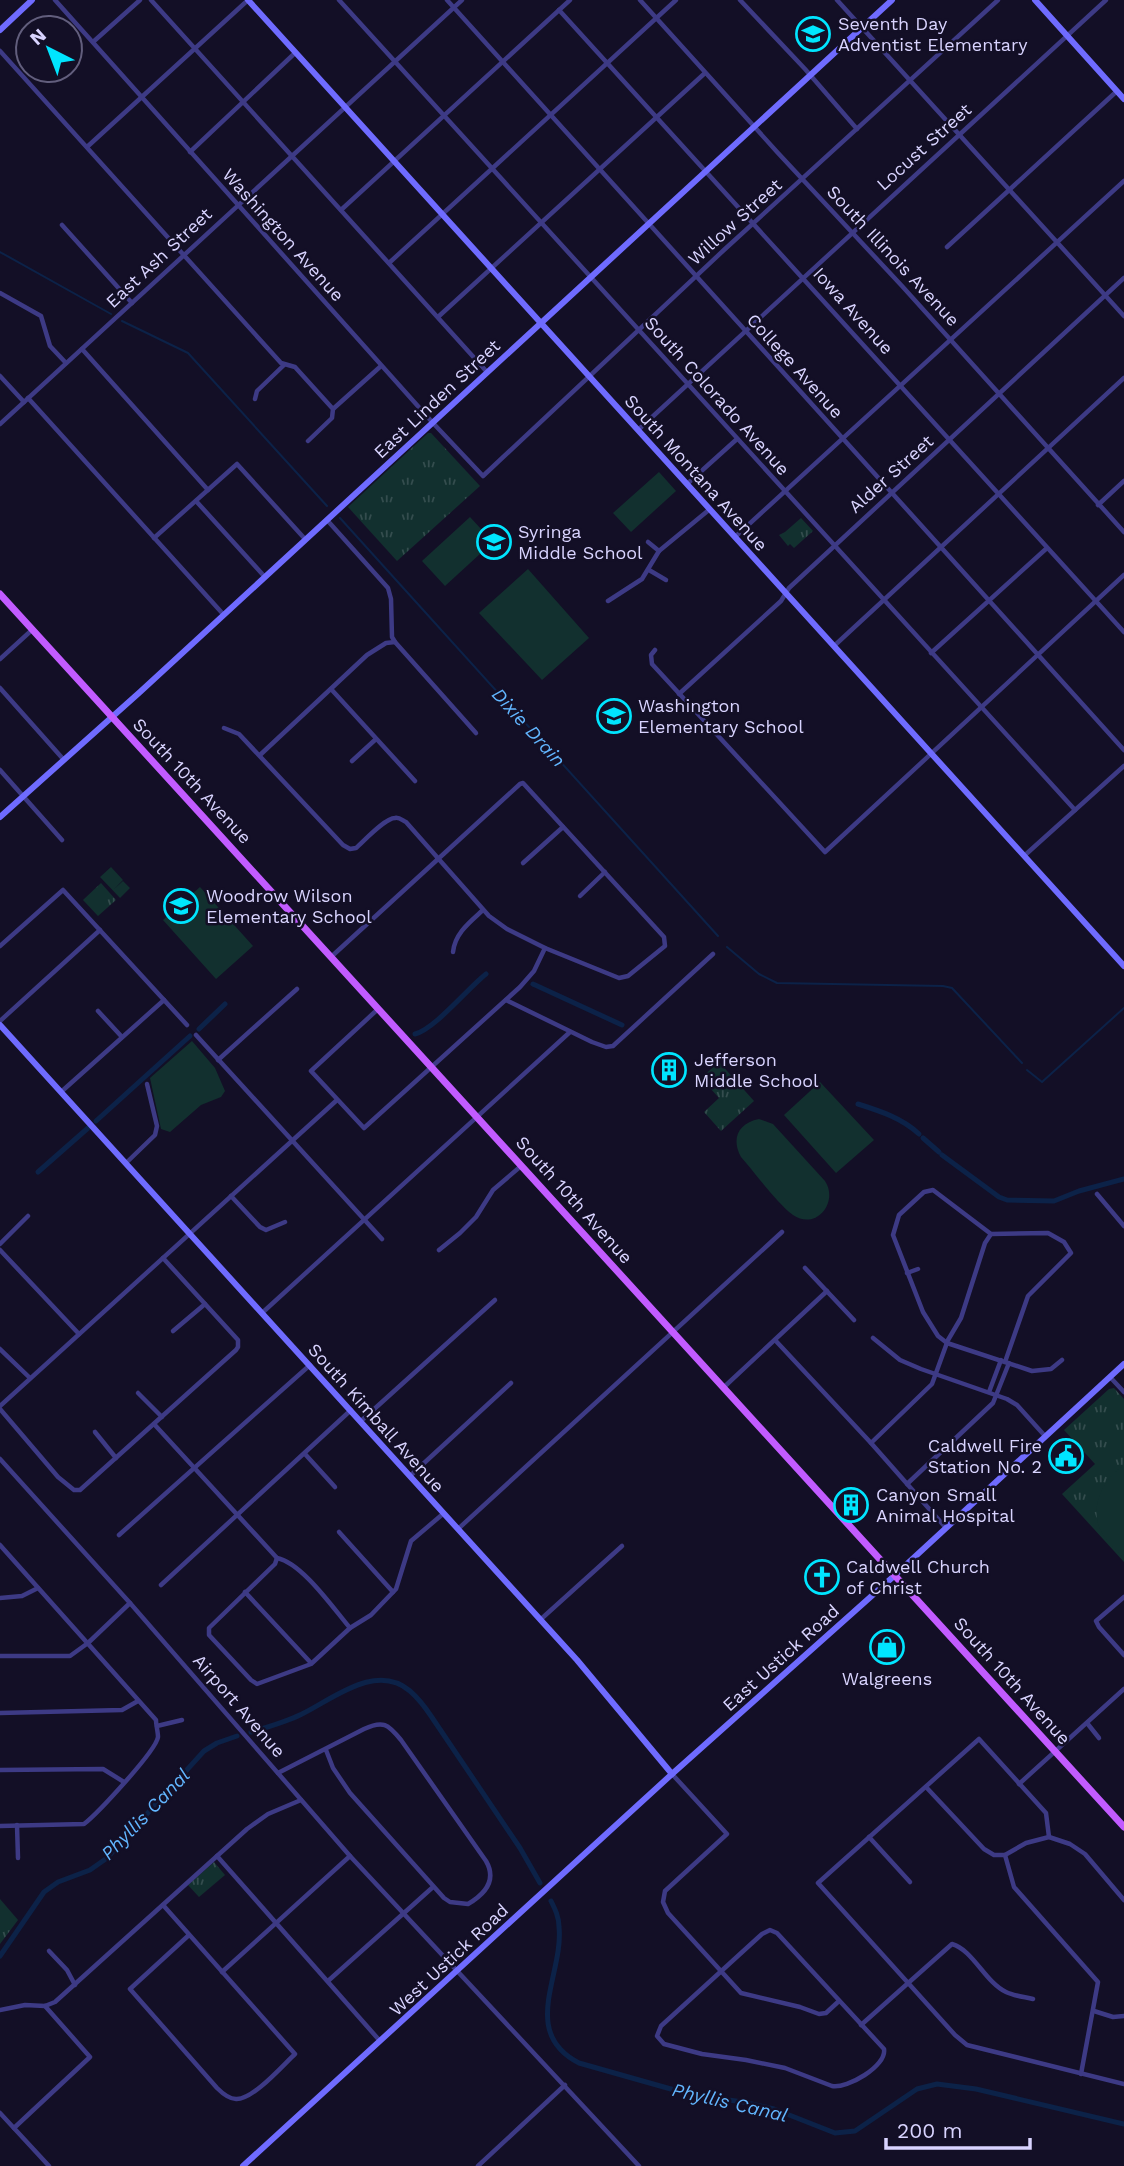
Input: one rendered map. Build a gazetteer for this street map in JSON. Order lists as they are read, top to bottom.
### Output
{
  "streets": {
    "main road": ["South 10th Avenue"],
    "street": [
      "Locust Street",
      "Willow Street",
      "Washington Avenue",
      "South Illinois Avenue",
      "East Ash Street",
      "Iowa Avenue",
      "College Avenue",
      "South Colorado Avenue",
      "East Linden Street",
      "South Montana Avenue",
      "Alder Street",
      "South Kimball Avenue",
      "East Ustick Road",
      "Airport Avenue",
      "West Ustick Road"
    ]
  },
  "crossings": [
    ["Locust Street", "South Illinois Avenue"],
    ["Locust Street", "Iowa Avenue"],
    ["Locust Street", "College Avenue"],
    ["Locust Street", "South Colorado Avenue"],
    ["Locust Street", "South Montana Avenue"],
    ["Willow Street", "Washington Avenue"],
    ["Willow Street", "South Illinois Avenue"],
    ["Willow Street", "Iowa Avenue"],
    ["Willow Street", "College Avenue"],
    ["Willow Street", "South Colorado Avenue"],
    ["Willow Street", "South Montana Avenue"],
    ["Washington Avenue", "East Ash Street"],
    ["Washington Avenue", "East Linden Street"],
    ["South Illinois Avenue", "East Linden Street"],
    ["South Illinois Avenue", "Alder Street"],
    ["East Ash Street", "College Avenue"],
    ["East Ash Street", "South Colorado Avenue"],
    ["East Ash Street", "South Montana Avenue"],
    ["Iowa Avenue", "East Linden Street"],
    ["Iowa Avenue", "Alder Street"],
    ["College Avenue", "East Linden Street"],
    ["College Avenue", "Alder Street"],
    ["South Colorado Avenue", "East Linden Street"],
    ["South Colorado Avenue", "Alder Street"],
    ["East Linden Street", "South Montana Avenue"],
    ["East Linden Street", "South 10th Avenue"],
    ["South Montana Avenue", "Alder Street"],
    ["South 10th Avenue", "East Ustick Road"],
    ["South Kimball Avenue", "East Ustick Road"],
    ["South Kimball Avenue", "West Ustick Road"],
    ["East Ustick Road", "West Ustick Road"],
    ["Airport Avenue", "West Ustick Road"]
  ],
  "water": ["Dixie Drain", "Phyllis Canal"],
  "places": {
    "school or university": [
      "Seventh Day Adventist Elementary",
      "Syringa Middle School",
      "Washington Elementary School",
      "Woodrow Wilson Elementary School"
    ],
    "building": ["Jefferson Middle School", "Canyon Small Animal Hospital"],
    "public building": ["Caldwell Fire Station No. 2"],
    "church": ["Caldwell Church of Christ"],
    "shop": ["Walgreens"]
  },
  "scale_bar": "200 m",
  "north": "top left"
}
